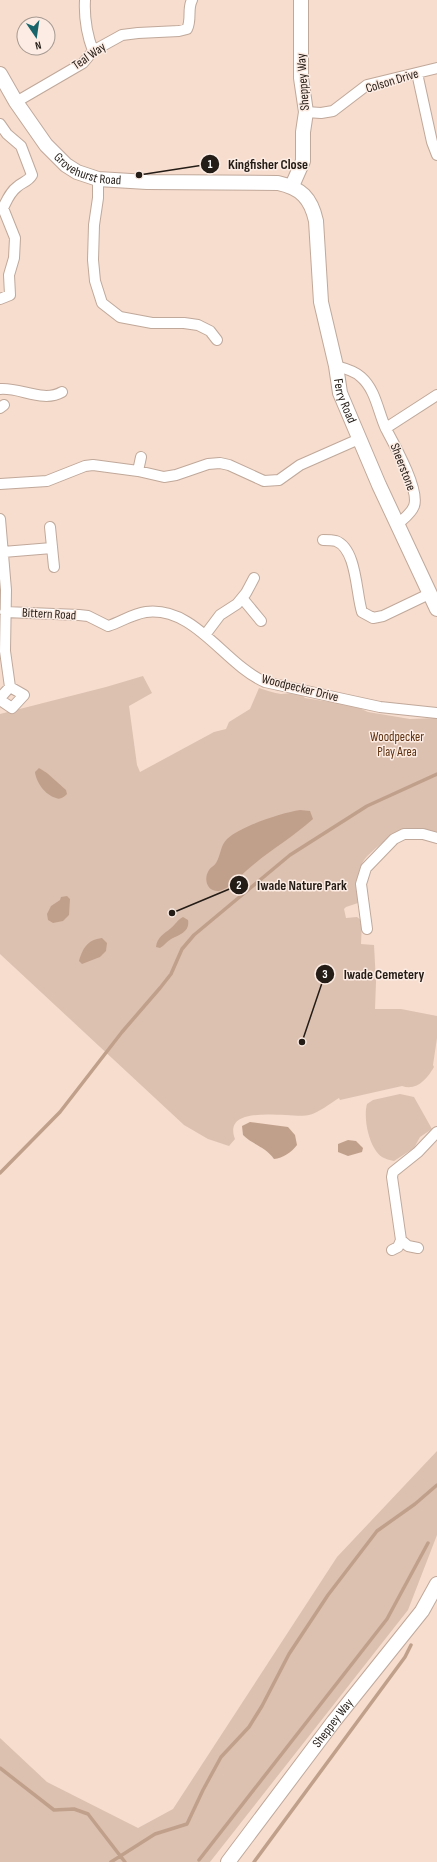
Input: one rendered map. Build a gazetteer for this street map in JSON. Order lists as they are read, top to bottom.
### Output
{
  "streets": {
    "street": [
      "Teal Way",
      "Colson Drive",
      "Sheppey Way",
      "Grovehurst Road",
      "Ferry Road",
      "Sheerstone",
      "Bittern Road",
      "Woodpecker Drive"
    ]
  },
  "crossings": [
    ["Teal Way", "Grovehurst Road"],
    ["Colson Drive", "Sheppey Way"],
    ["Sheppey Way", "Grovehurst Road"],
    ["Sheppey Way", "Ferry Road"],
    ["Grovehurst Road", "Ferry Road"],
    ["Ferry Road", "Sheerstone"],
    ["Bittern Road", "Woodpecker Drive"]
  ],
  "parks": ["Woodpecker Play Area"],
  "places": ["Kingfisher Close", "Iwade Nature Park", "Iwade Cemetery"],
  "north": "bottom"
}
